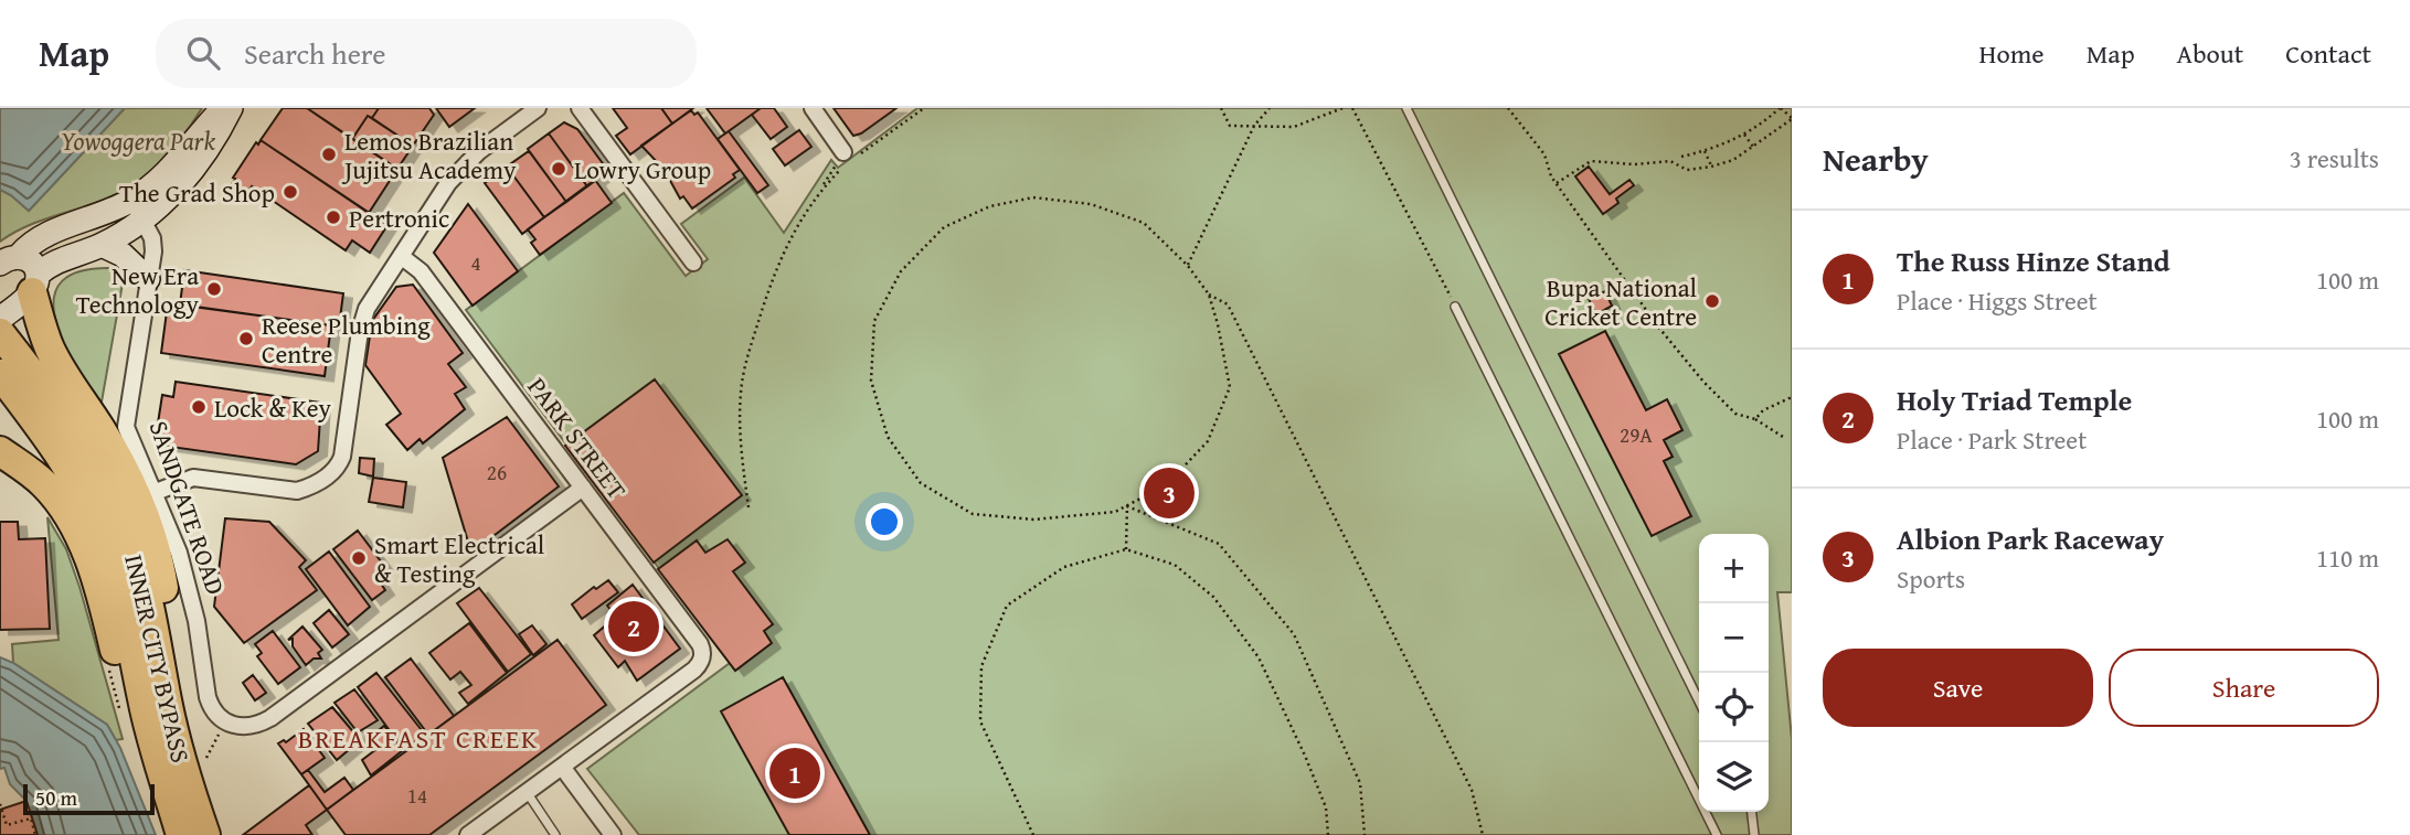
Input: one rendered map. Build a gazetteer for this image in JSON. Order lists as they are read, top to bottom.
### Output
{
  "streets": {
    "highway": ["INNER CITY BYPASS"],
    "street": ["PARK STREET", "SANDGATE ROAD"]
  },
  "districts": ["BREAKFAST CREEK"],
  "parks": ["Yowoggera Park"],
  "places": [
    "Lemos Brazilian Jujitsu Academy",
    "Lowry Group",
    "The Grad Shop",
    "Pertronic",
    "New Era Technology",
    "Bupa National Cricket Centre",
    "Reese Plumbing Centre",
    "Lock & Key",
    "Smart Electrical & Testing"
  ],
  "house_numbers": [
    "4",
    "29A",
    "26",
    "14"
  ],
  "scale_bar": "50 m",
  "page": {
    "header": "Map",
    "search": "Search here",
    "nav": [
      "Home",
      "Map",
      "About",
      "Contact"
    ],
    "heading": ["Nearby", "3 results"],
    "list": [
      {
        "mark": "1",
        "name": "The Russ Hinze Stand",
        "note": "Place · Higgs Street",
        "value": "100 m"
      },
      {
        "mark": "2",
        "name": "Holy Triad Temple",
        "note": "Place · Park Street",
        "value": "100 m"
      },
      {
        "mark": "3",
        "name": "Albion Park Raceway",
        "note": "Sports",
        "value": "110 m"
      }
    ],
    "pins": ["3", "2", "1"],
    "map_buttons": ["+", "−"],
    "buttons": ["Save", "Share"],
    "scale": "50 m"
  }
}
